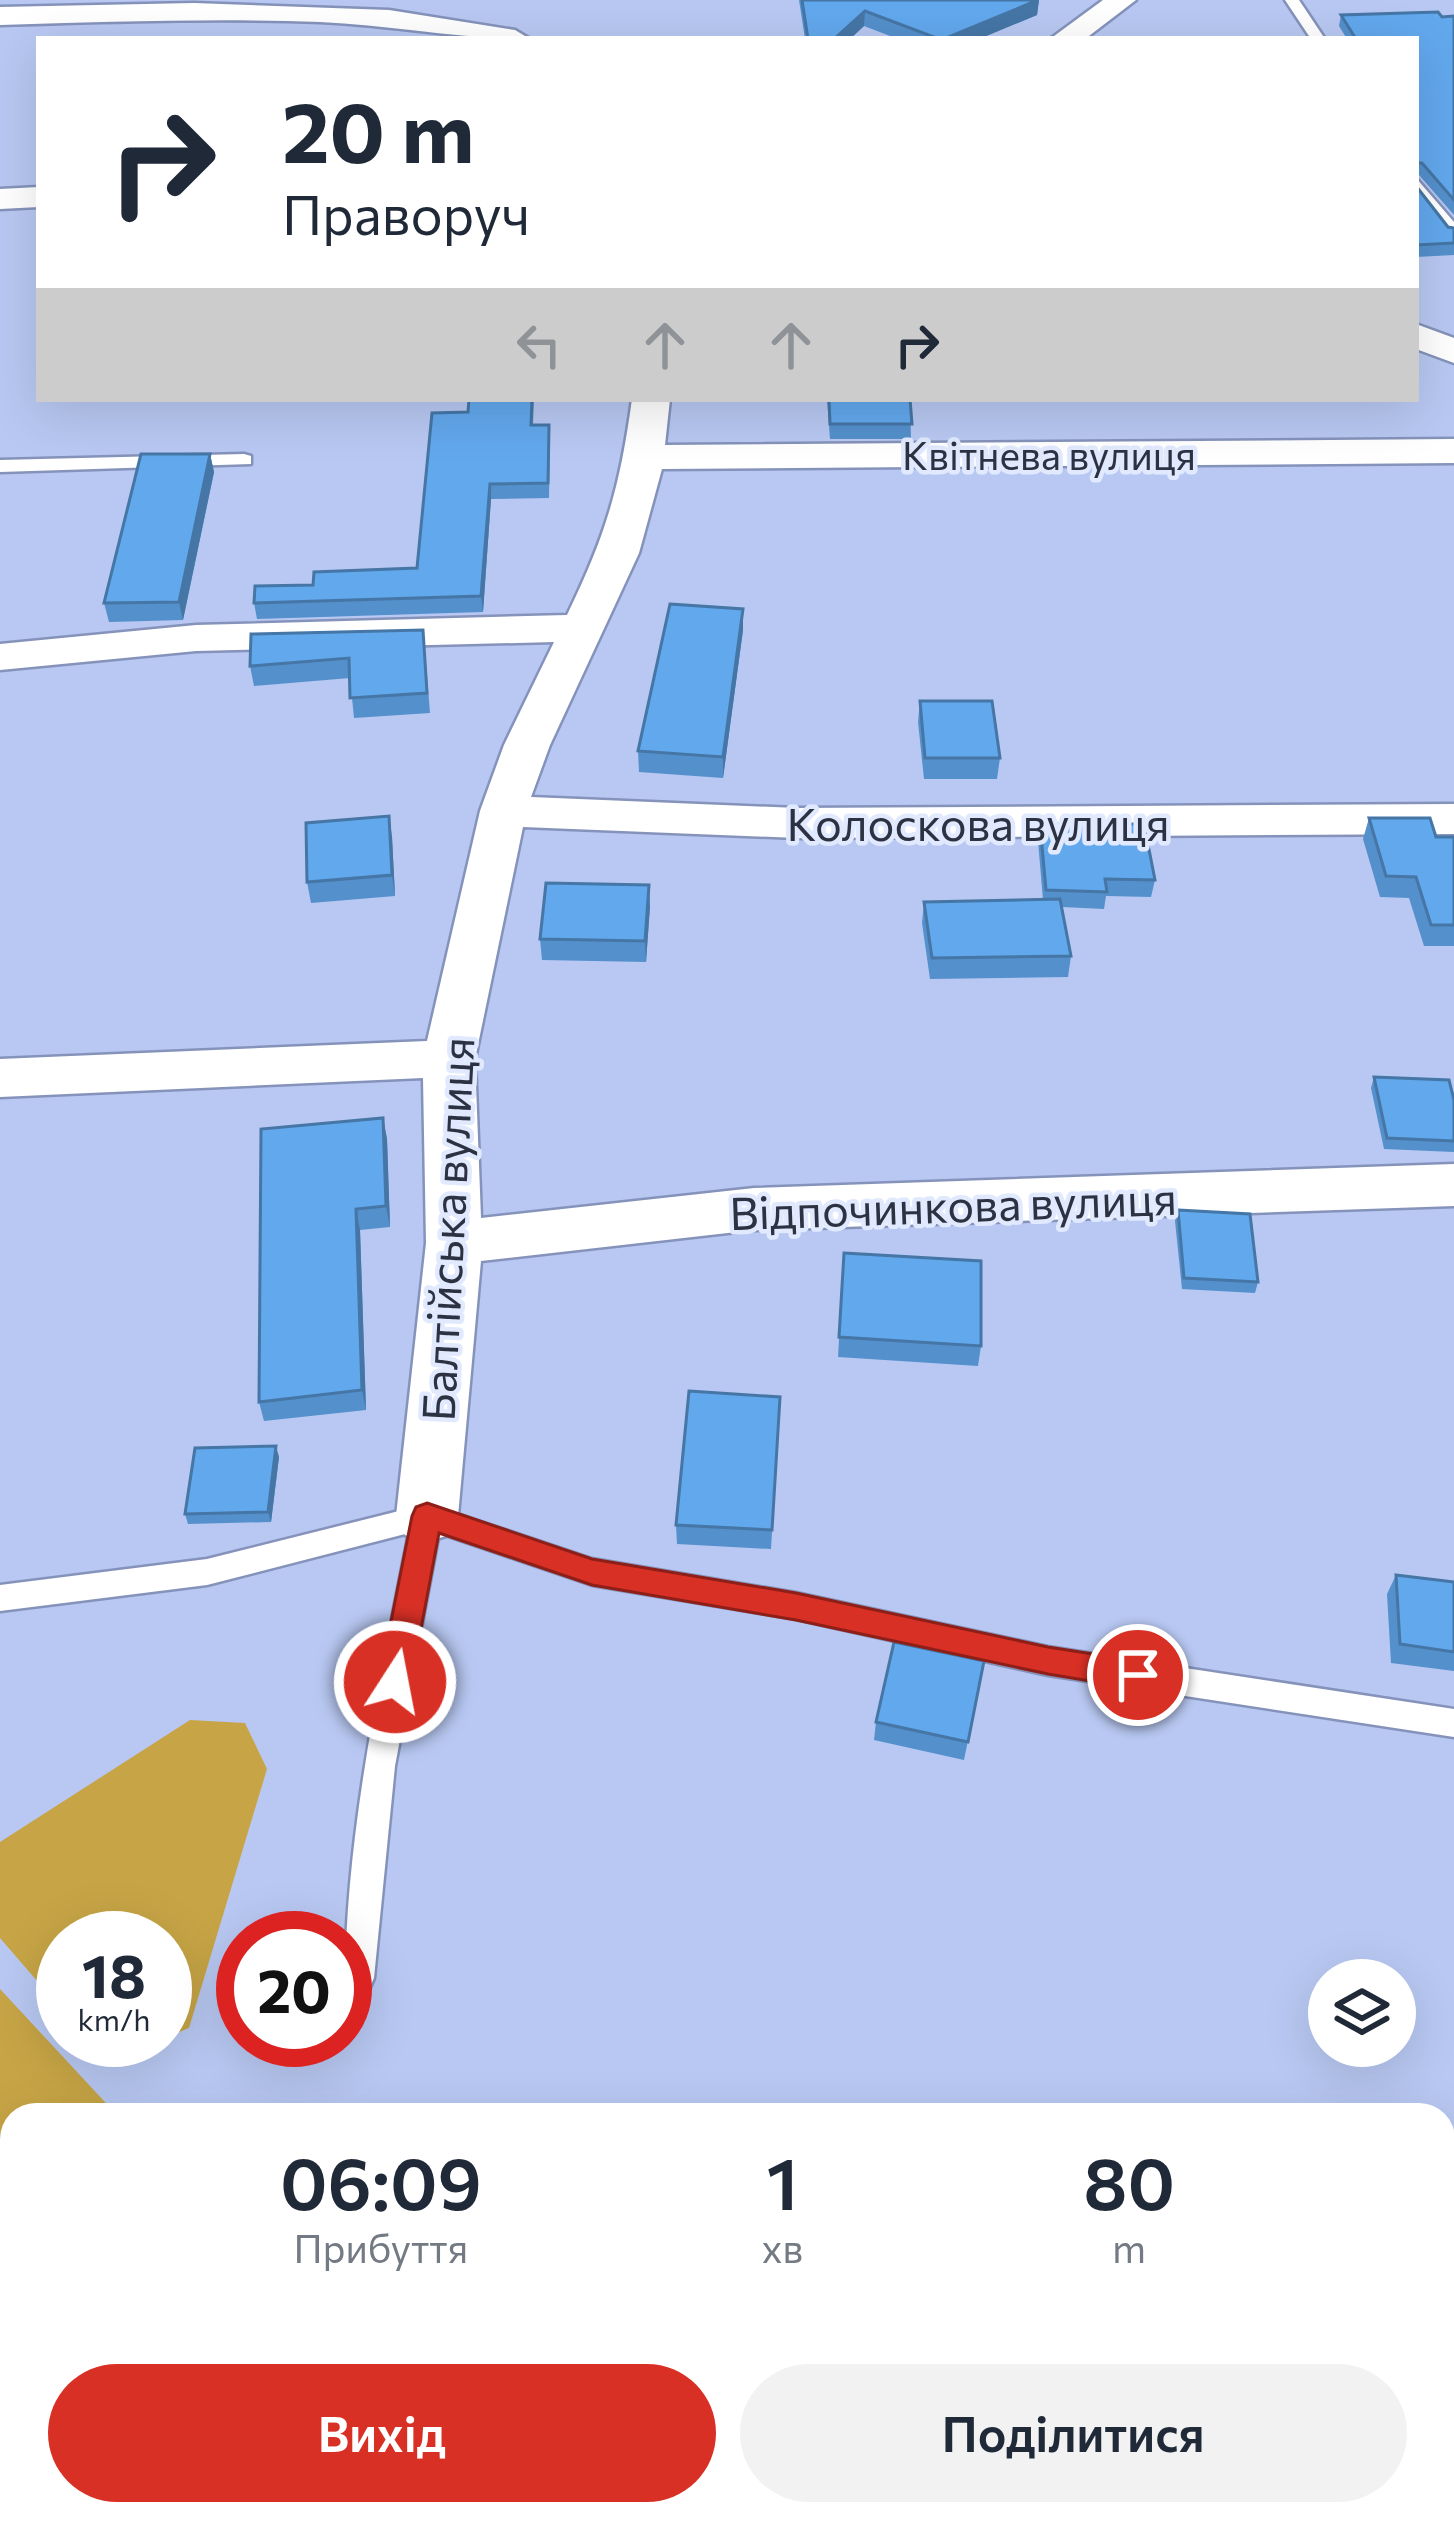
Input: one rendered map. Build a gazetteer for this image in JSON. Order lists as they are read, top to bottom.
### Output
{
  "streets": {
    "street": [
      "Квітнева вулиця",
      "Колоскова вулиця",
      "Відпочинкова вулиця",
      "Балтійська вулиця"
    ]
  },
  "crossings": [
    ["Квітнева вулиця", "Балтійська вулиця"],
    ["Колоскова вулиця", "Балтійська вулиця"],
    ["Відпочинкова вулиця", "Балтійська вулиця"]
  ],
  "page": {
    "turn": ["20 m", "Праворуч"],
    "speed": "18 km/h",
    "limit": "20",
    "eta": [
      "06:09",
      "Прибуття",
      "1",
      "хв",
      "80",
      "m"
    ],
    "buttons": ["Вихід", "Поділитися"]
  }
}
